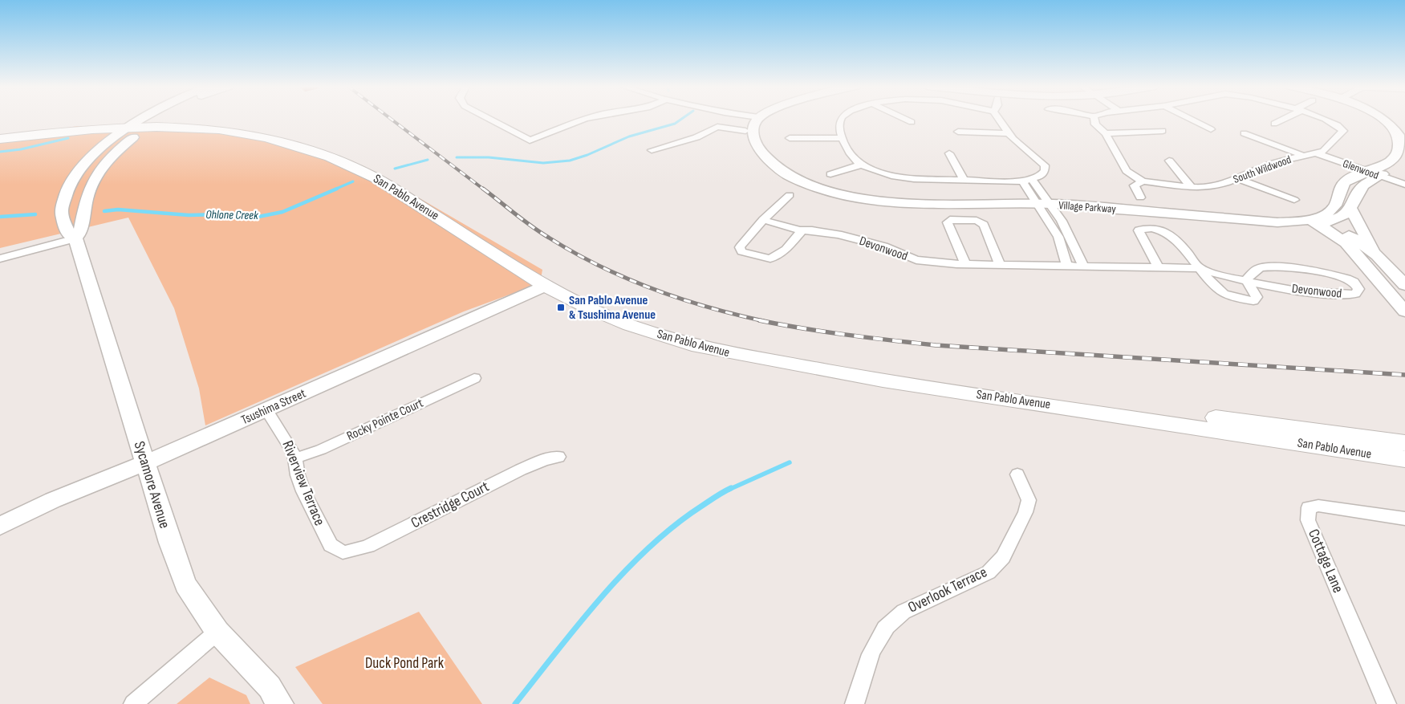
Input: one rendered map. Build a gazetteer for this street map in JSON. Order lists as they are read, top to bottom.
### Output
{
  "streets": {
    "main road": ["San Pablo Avenue"],
    "street": [
      "South Wildwood",
      "Glenwood",
      "Village Parkway",
      "Devonwood",
      "Tsushima Street",
      "Rocky Pointe Court",
      "Riverview Terrace",
      "Sycamore Avenue",
      "Crestridge Court",
      "Cottage Lane",
      "Overlook Terrace"
    ]
  },
  "crossings": [
    ["South Wildwood", "Glenwood"],
    ["Glenwood", "Village Parkway"],
    ["San Pablo Avenue", "Tsushima Street"],
    ["San Pablo Avenue", "Sycamore Avenue"],
    ["Tsushima Street", "Riverview Terrace"],
    ["Tsushima Street", "Sycamore Avenue"],
    ["Rocky Pointe Court", "Riverview Terrace"],
    ["Riverview Terrace", "Crestridge Court"]
  ],
  "water": ["Ohlone Creek"],
  "parks": ["Duck Pond Park"],
  "places": {
    "transit": ["San Pablo Avenue & Tsushima Avenue"]
  }
}
